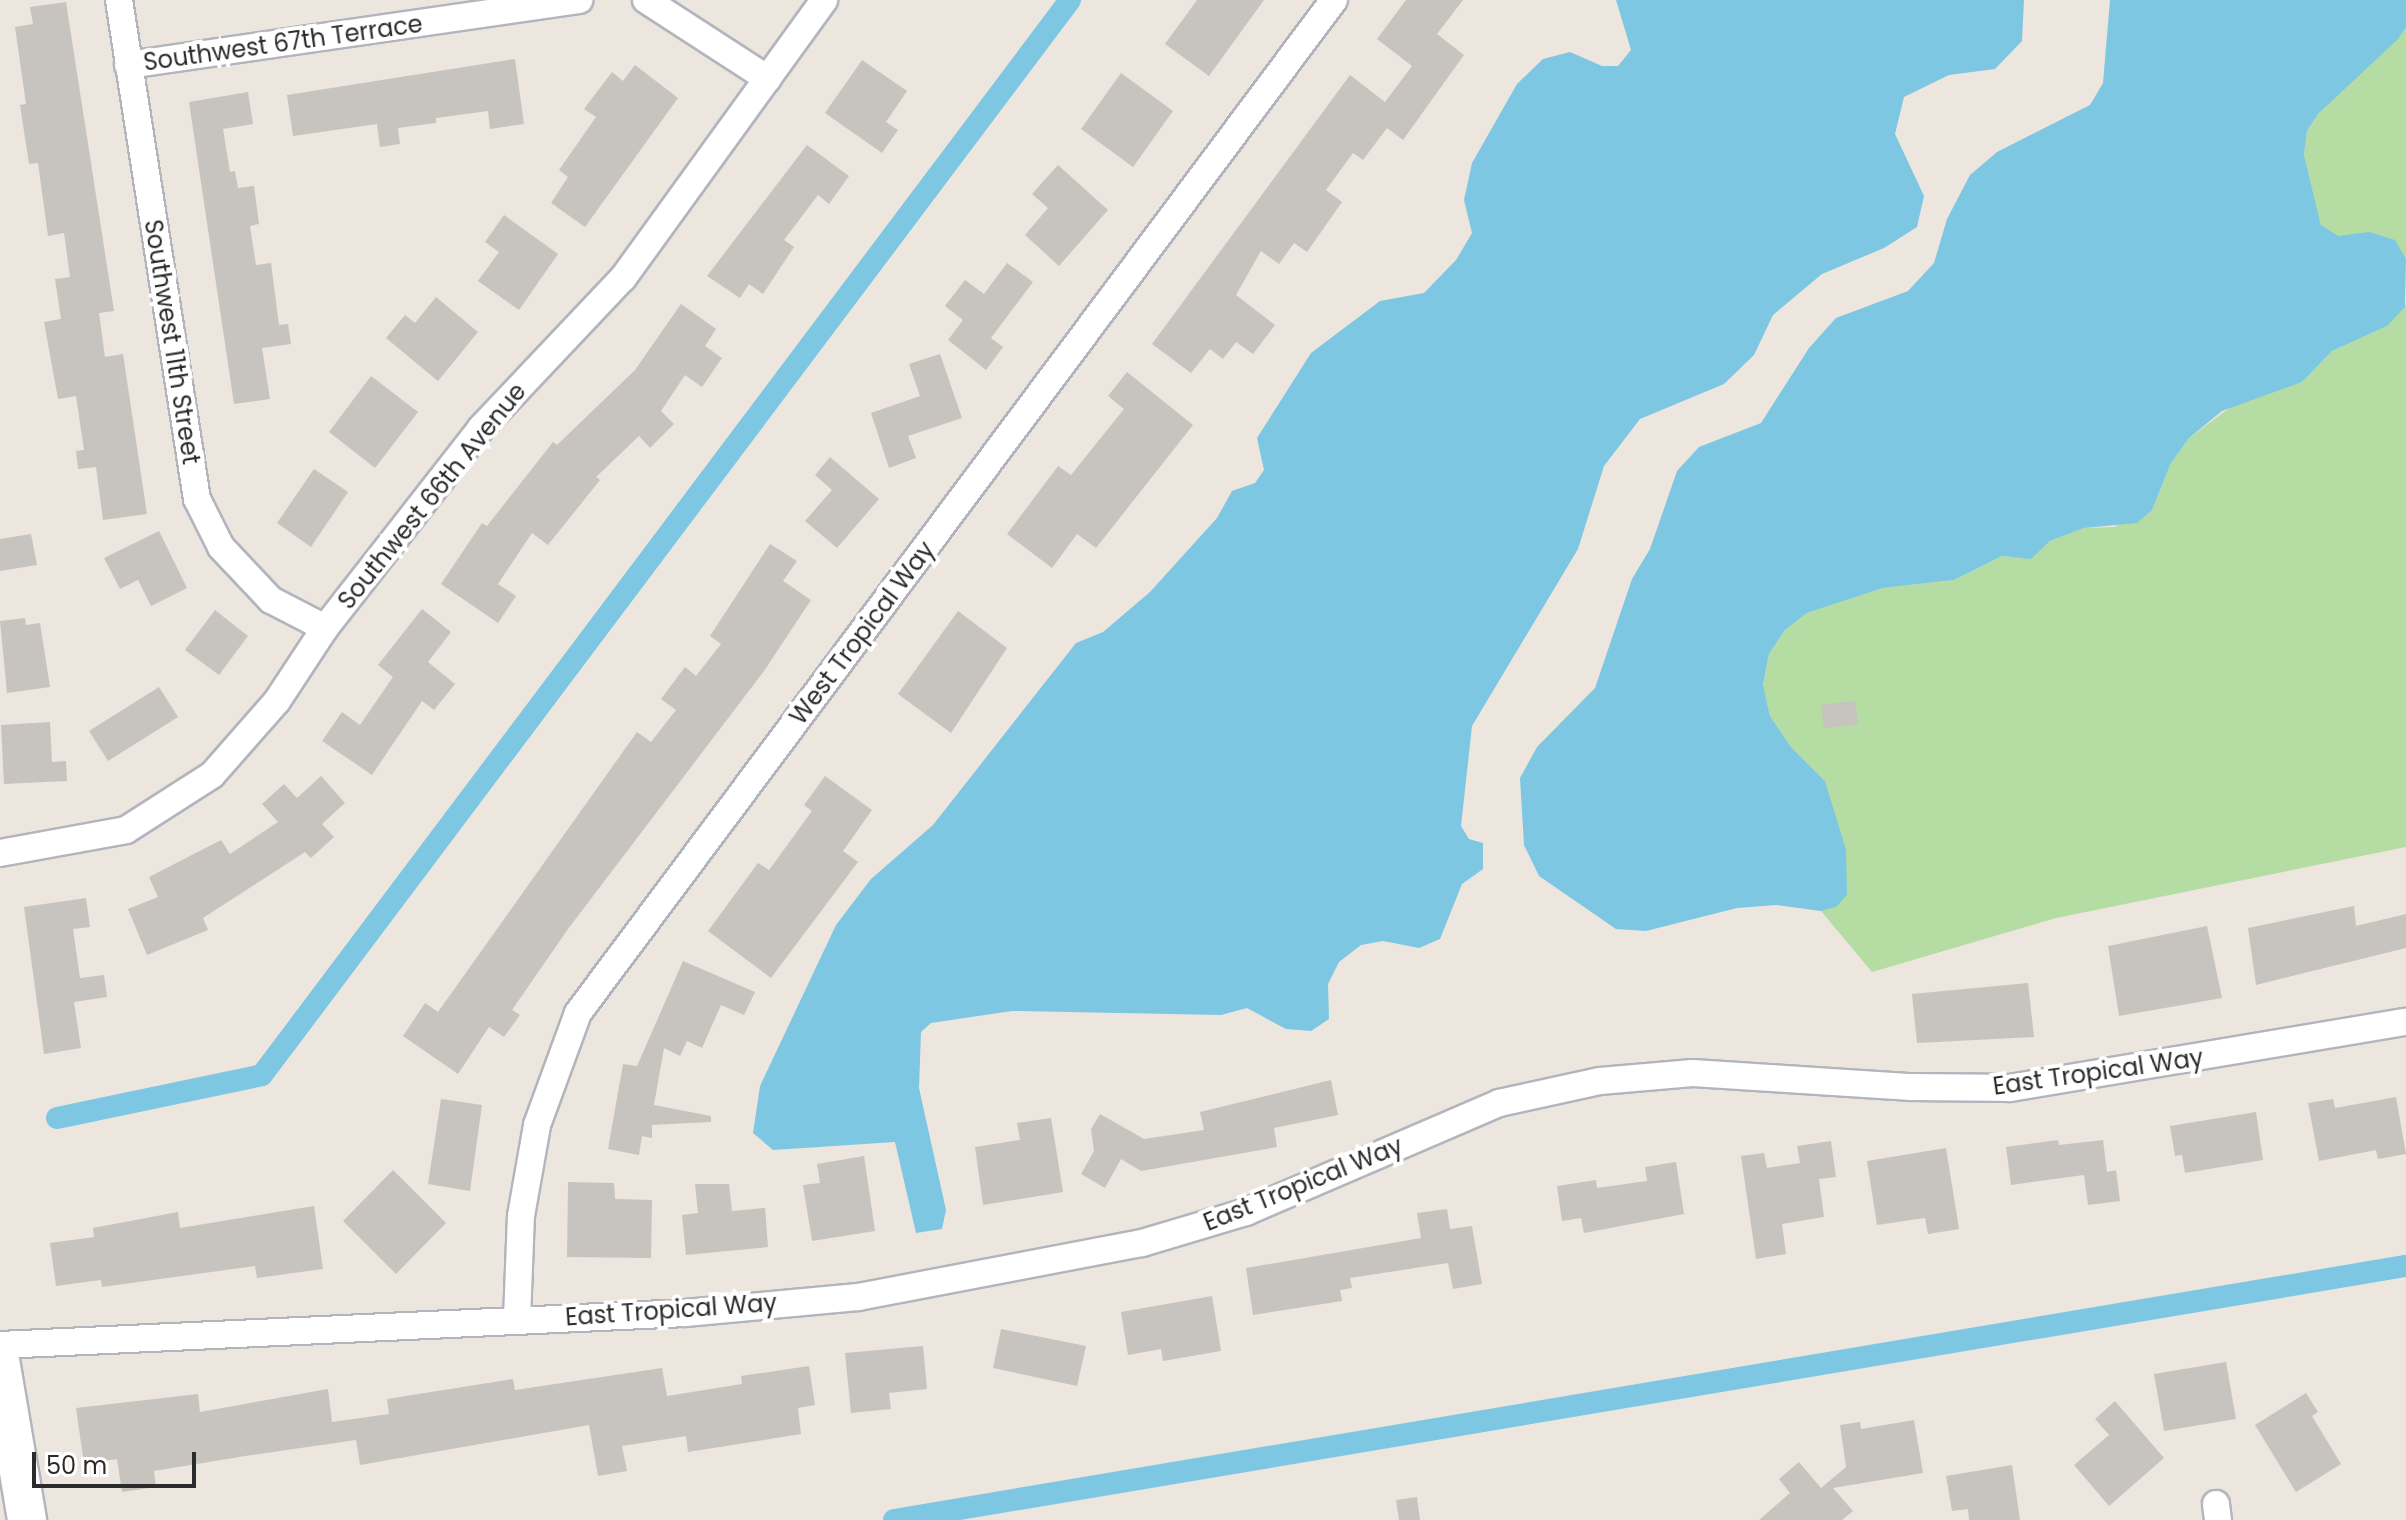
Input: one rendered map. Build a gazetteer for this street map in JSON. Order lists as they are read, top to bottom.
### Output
{
  "streets": {
    "street": [
      "Southwest 67th Terrace",
      "Southwest 11th Street",
      "Southwest 66th Avenue",
      "West Tropical Way",
      "East Tropical Way"
    ]
  },
  "crossings": [
    ["Southwest 67th Terrace", "Southwest 11th Street"],
    ["Southwest 11th Street", "Southwest 66th Avenue"],
    ["West Tropical Way", "East Tropical Way"]
  ],
  "scale_bar": "50 m"
}
